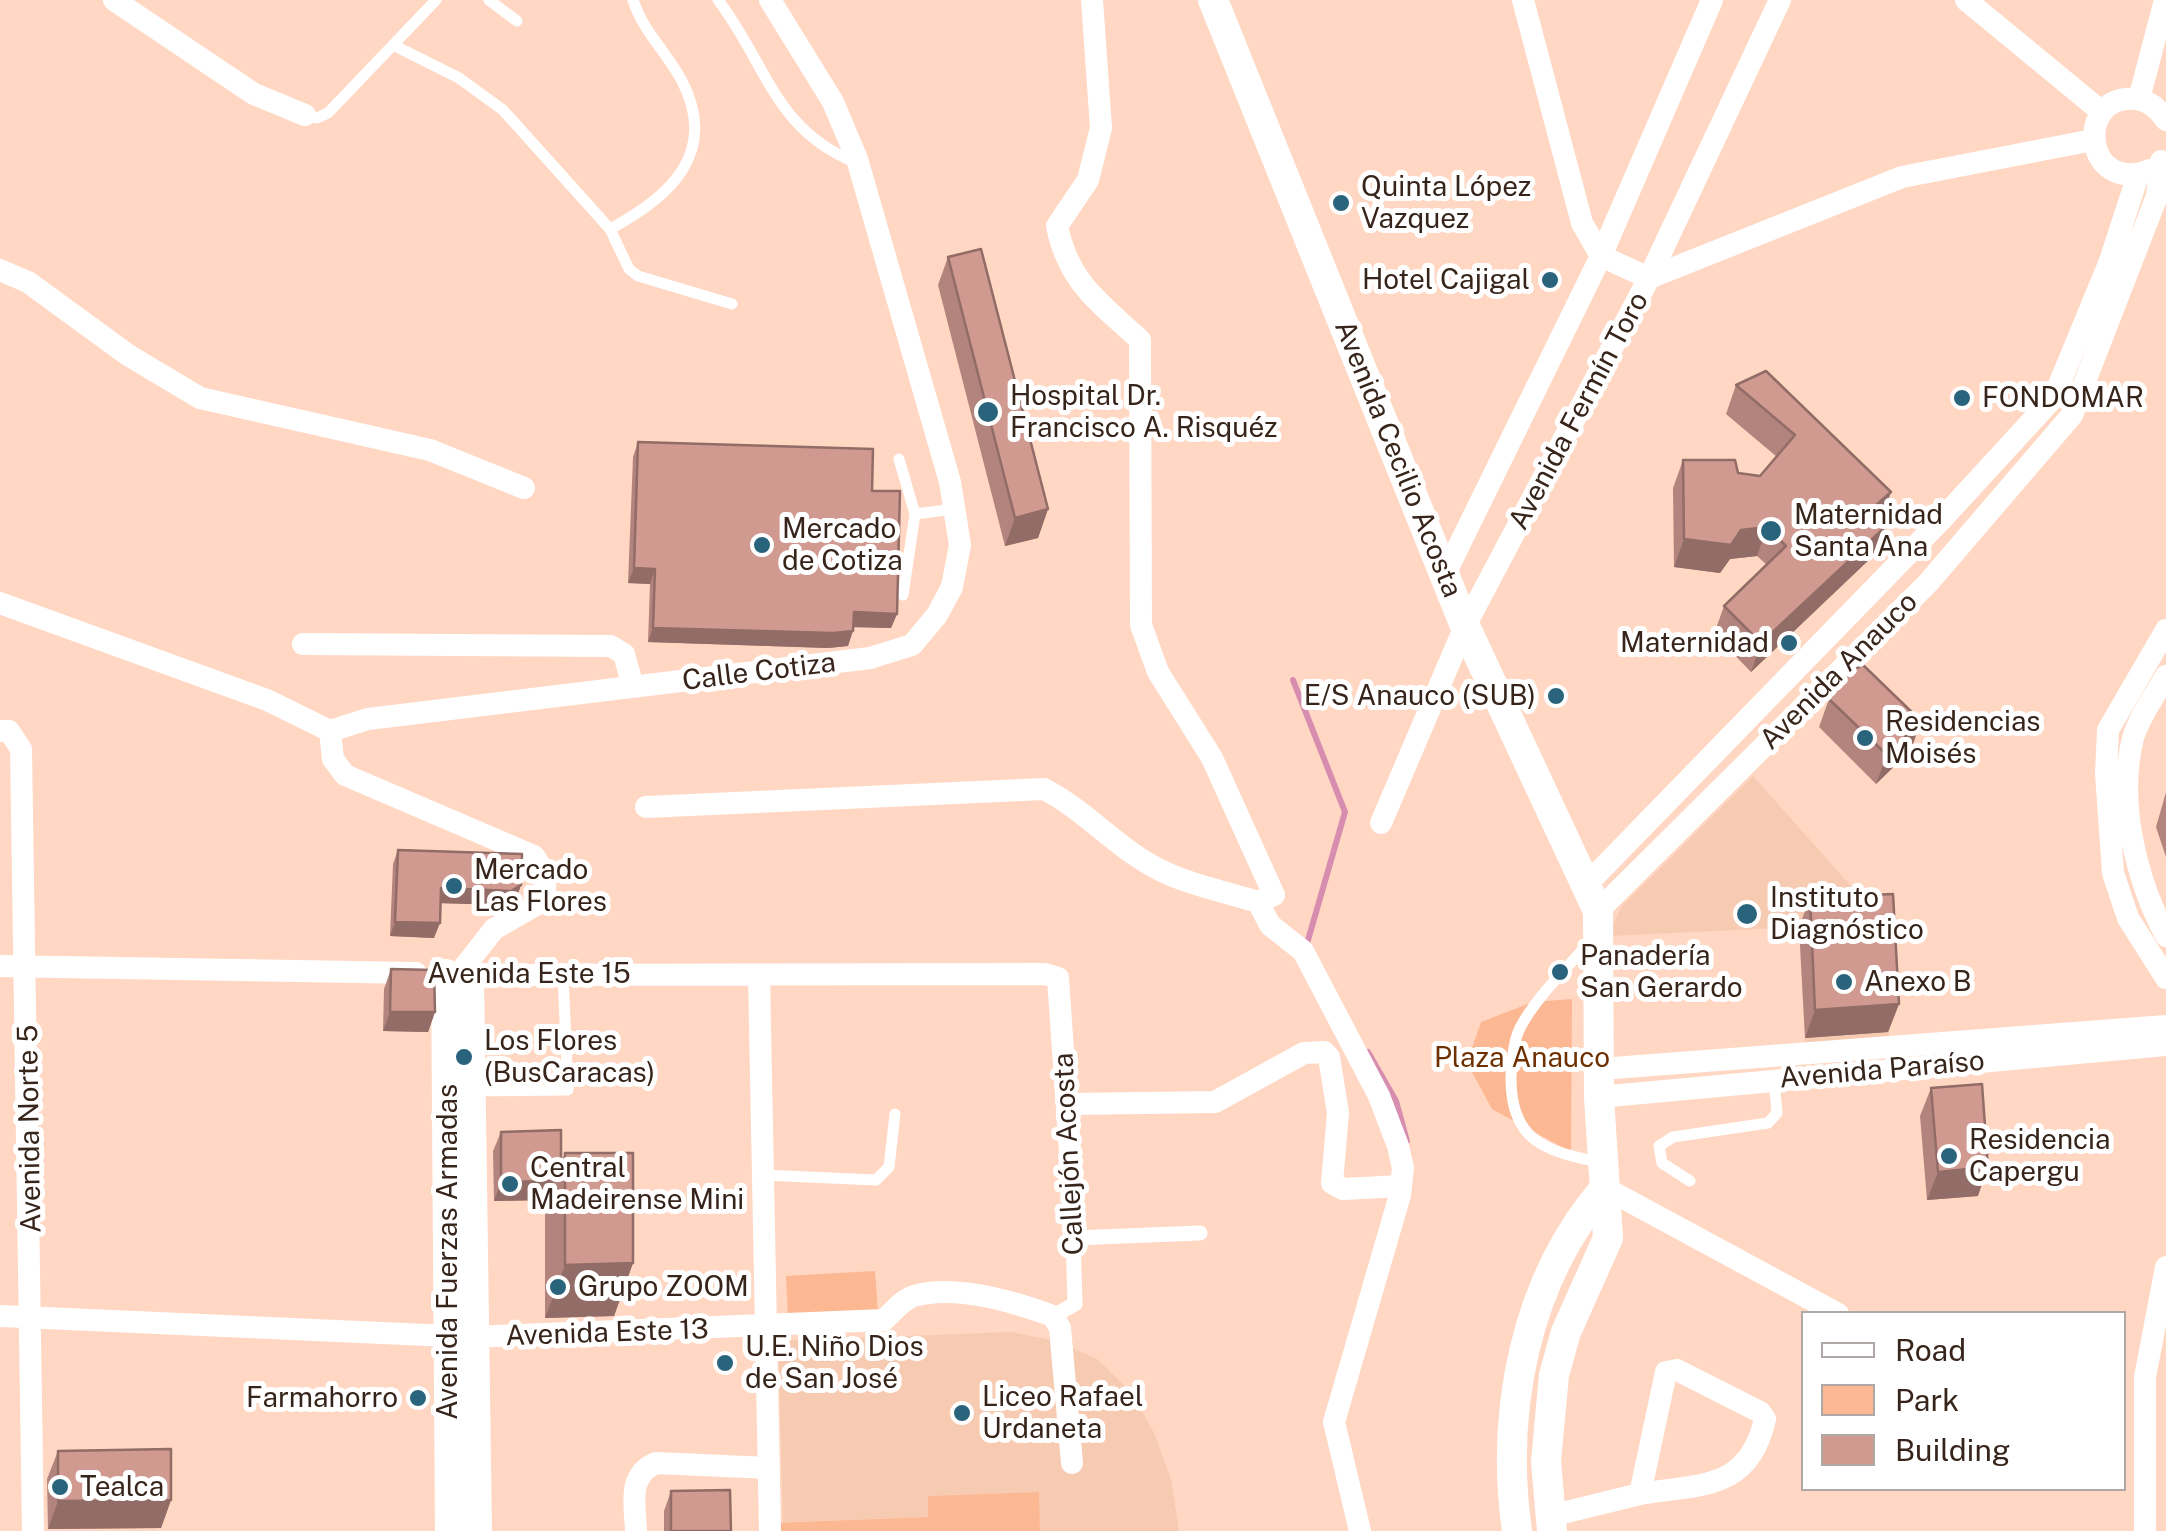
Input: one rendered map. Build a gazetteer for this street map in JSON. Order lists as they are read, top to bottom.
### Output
{
  "streets": {
    "main road": ["Avenida Cecilio Acosta", "Avenida Fuerzas Armadas"],
    "street": [
      "Avenida Fermín Toro",
      "Avenida Anauco",
      "Calle Cotiza",
      "Avenida Este 15",
      "Avenida Paraíso",
      "Avenida Norte 5",
      "Callejón Acosta",
      "Avenida Este 13"
    ]
  },
  "crossings": [
    ["Avenida Fermín Toro", "Avenida Cecilio Acosta"],
    ["Avenida Cecilio Acosta", "Avenida Anauco"],
    ["Avenida Este 15", "Avenida Norte 5"],
    ["Avenida Este 15", "Callejón Acosta"],
    ["Avenida Este 15", "Avenida Fuerzas Armadas"],
    ["Avenida Norte 5", "Avenida Este 13"],
    ["Callejón Acosta", "Avenida Este 13"],
    ["Avenida Fuerzas Armadas", "Avenida Este 13"]
  ],
  "parks": ["Plaza Anauco"],
  "places": [
    "Quinta López Vazquez",
    "Hotel Cajigal",
    "FONDOMAR",
    "Hospital Dr. Francisco A. Risquéz",
    "Maternidad Santa Ana",
    "Mercado de Cotiza",
    "Maternidad",
    "E/S Anauco (SUB)",
    "Residencias Moisés",
    "Mercado Las Flores",
    "Instituto Diagnóstico",
    "Panadería San Gerardo",
    "Anexo B",
    "Los Flores (BusCaracas)",
    "Residencia Capergu",
    "Central Madeirense Mini",
    "Grupo ZOOM",
    "U.E. Niño Dios de San José",
    "Farmahorro",
    "Liceo Rafael Urdaneta",
    "Tealca"
  ],
  "legend": ["Road", "Park", "Building"]
}
